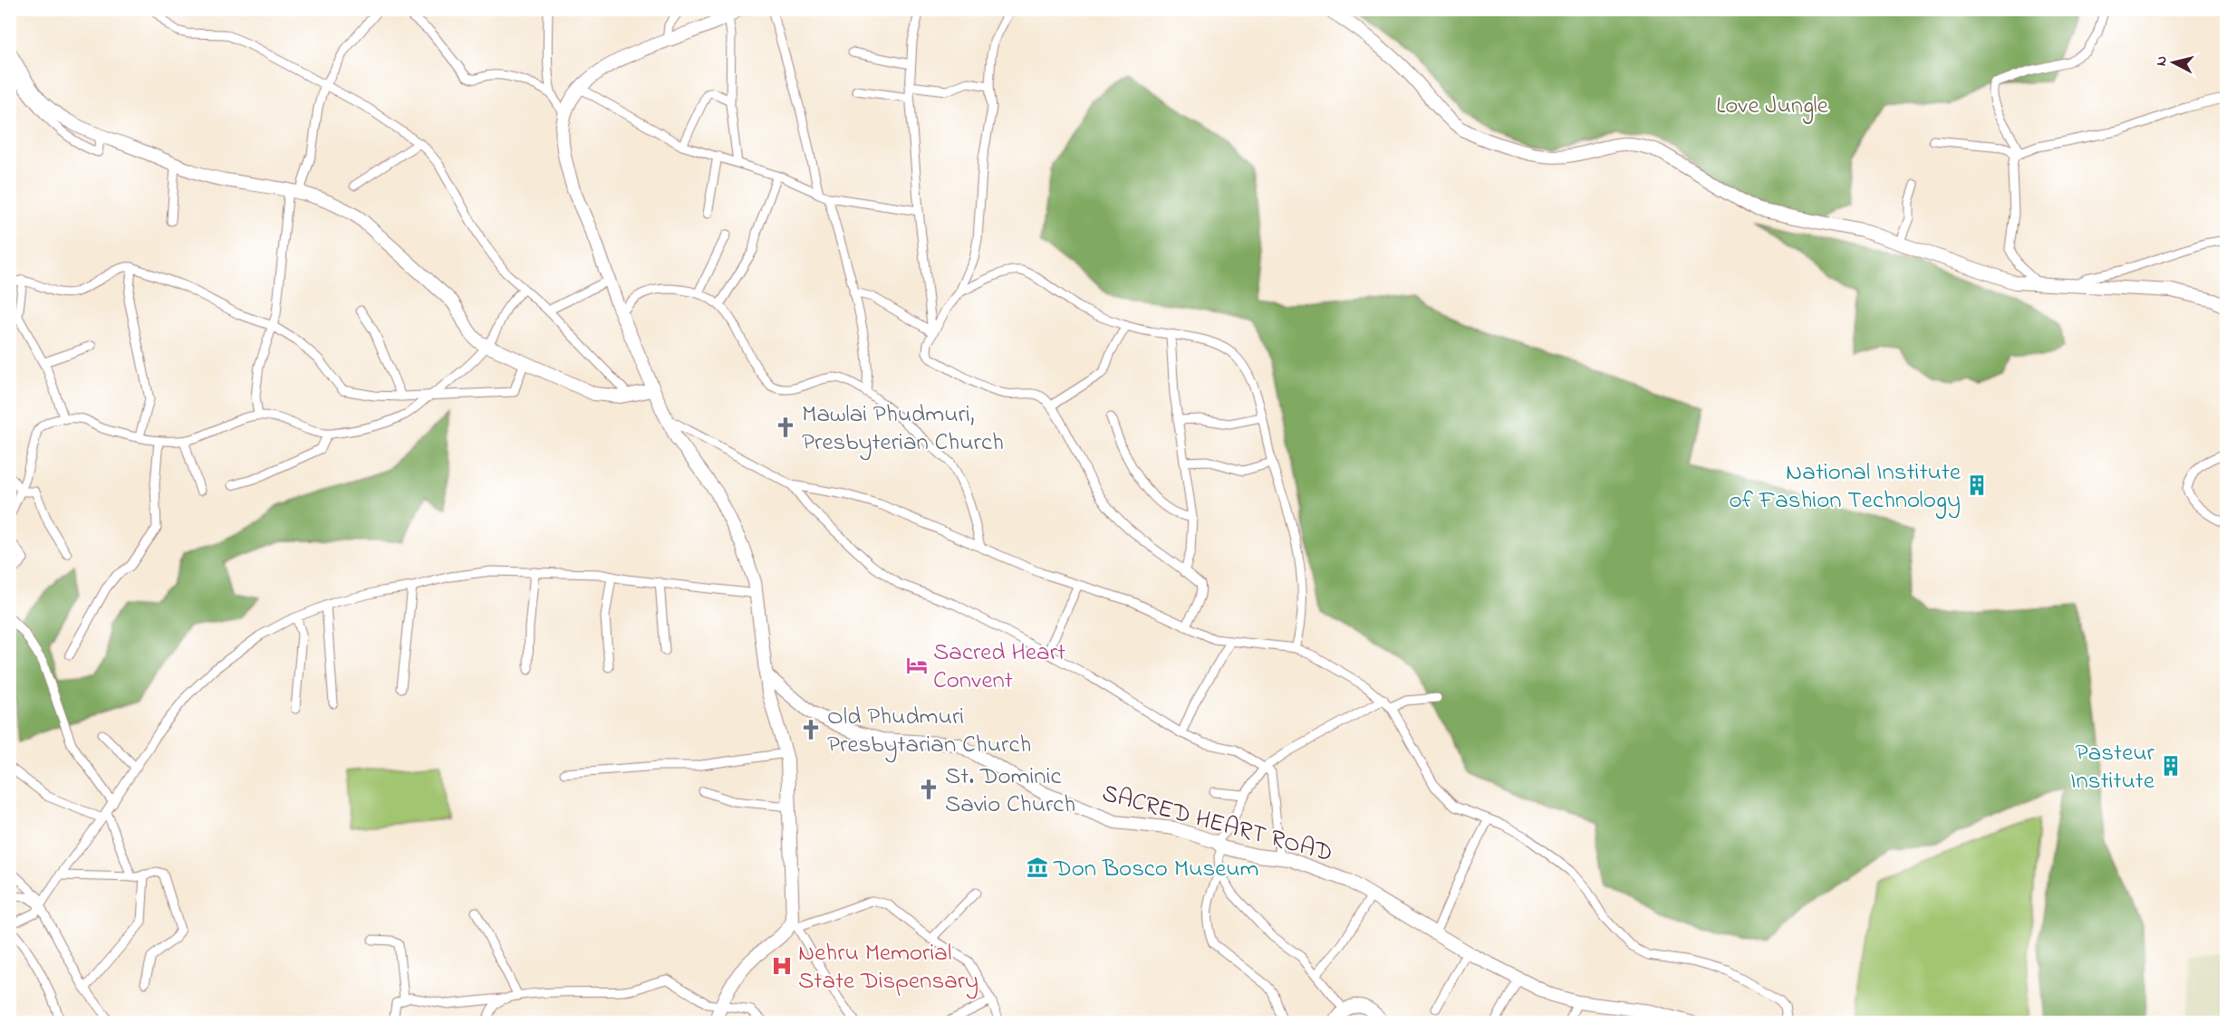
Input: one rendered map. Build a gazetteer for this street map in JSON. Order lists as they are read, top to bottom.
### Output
{
  "streets": {
    "street": ["SACRED HEART ROAD"]
  },
  "parks": ["Love Jungle"],
  "places": {
    "church": ["Mawlai Phudmuri, Presbyterian Church", "Old Phudmuri Presbytarian Church", "St. Dominic Savio Church"],
    "building": ["National Institute of Fashion Technology", "Pasteur Institute"],
    "hotel": ["Sacred Heart Convent"],
    "museum": ["Don Bosco Museum"],
    "hospital": ["Nehru Memorial State Dispensary"]
  },
  "north": "left"
}
